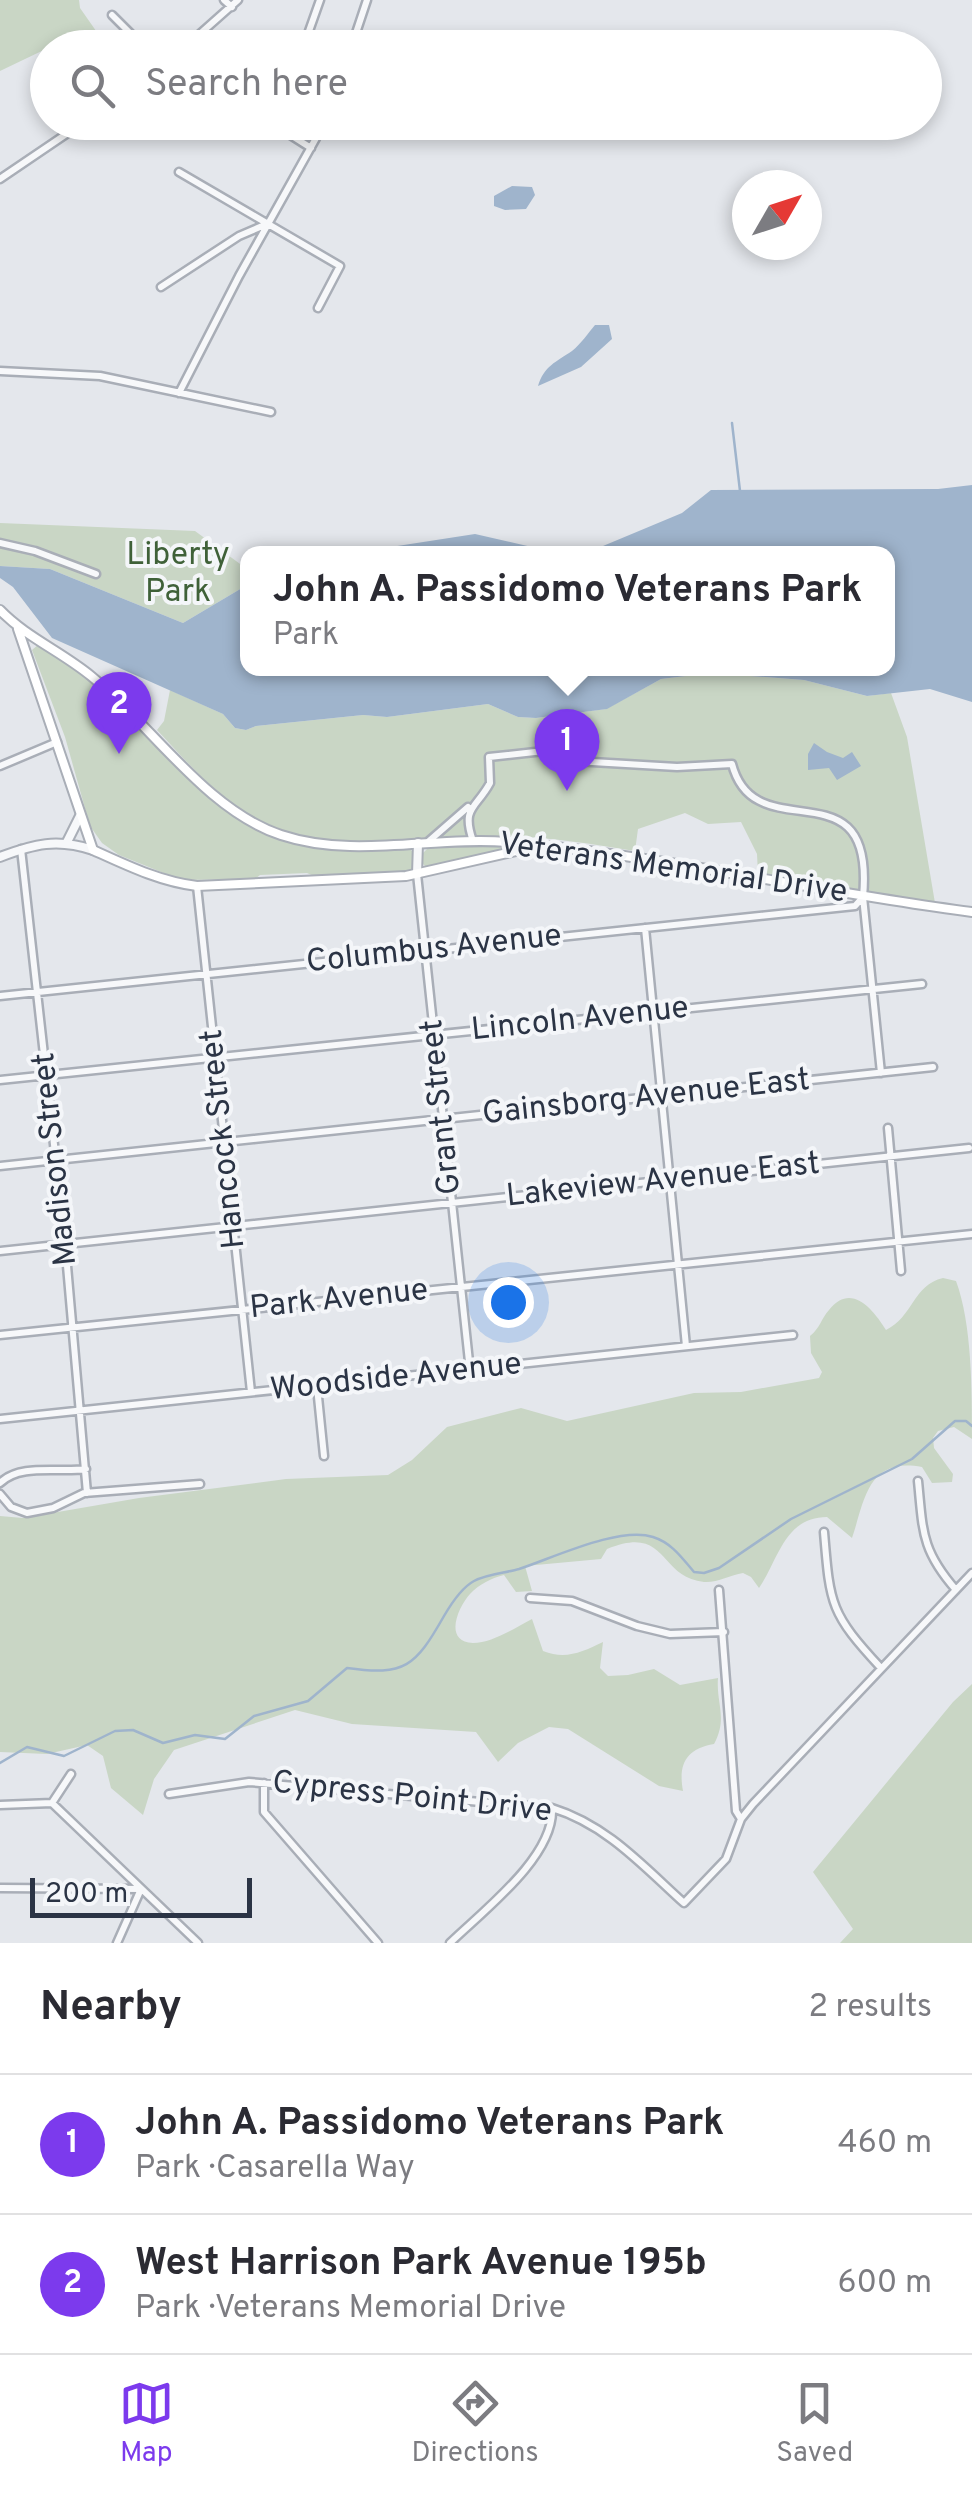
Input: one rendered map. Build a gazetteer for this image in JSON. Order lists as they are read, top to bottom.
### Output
{
  "streets": {
    "main road": ["Veterans Memorial Drive"],
    "street": [
      "Columbus Avenue",
      "Lincoln Avenue",
      "Gainsborg Avenue East",
      "Grant Street",
      "Hancock Street",
      "Madison Street",
      "Lakeview Avenue East",
      "Park Avenue",
      "Woodside Avenue",
      "Cypress Point Drive"
    ]
  },
  "crossings": [
    ["Veterans Memorial Drive", "Columbus Avenue"],
    ["Veterans Memorial Drive", "Grant Street"],
    ["Columbus Avenue", "Grant Street"],
    ["Columbus Avenue", "Hancock Street"],
    ["Columbus Avenue", "Madison Street"],
    ["Lincoln Avenue", "Grant Street"],
    ["Lincoln Avenue", "Hancock Street"],
    ["Lincoln Avenue", "Madison Street"],
    ["Gainsborg Avenue East", "Grant Street"],
    ["Gainsborg Avenue East", "Hancock Street"],
    ["Gainsborg Avenue East", "Madison Street"],
    ["Grant Street", "Lakeview Avenue East"],
    ["Grant Street", "Park Avenue"],
    ["Grant Street", "Woodside Avenue"],
    ["Hancock Street", "Lakeview Avenue East"],
    ["Hancock Street", "Park Avenue"],
    ["Hancock Street", "Woodside Avenue"],
    ["Madison Street", "Lakeview Avenue East"],
    ["Madison Street", "Park Avenue"],
    ["Madison Street", "Woodside Avenue"]
  ],
  "parks": ["Liberty Park"],
  "scale_bar": "200 m",
  "north": "top right",
  "page": {
    "search": "Search here",
    "popup": ["John A. Passidomo Veterans Park", "Park"],
    "pins": ["2", "1"],
    "scale": "200 m",
    "heading": ["Nearby", "2 results"],
    "list": [
      {
        "mark": "1",
        "name": "John A. Passidomo Veterans Park",
        "note": "Park · Casarella Way",
        "value": "460 m"
      },
      {
        "mark": "2",
        "name": "West Harrison Park Avenue 195b",
        "note": "Park · Veterans Memorial Drive",
        "value": "600 m"
      }
    ],
    "nav": ["Map", "Directions", "Saved"]
  }
}
